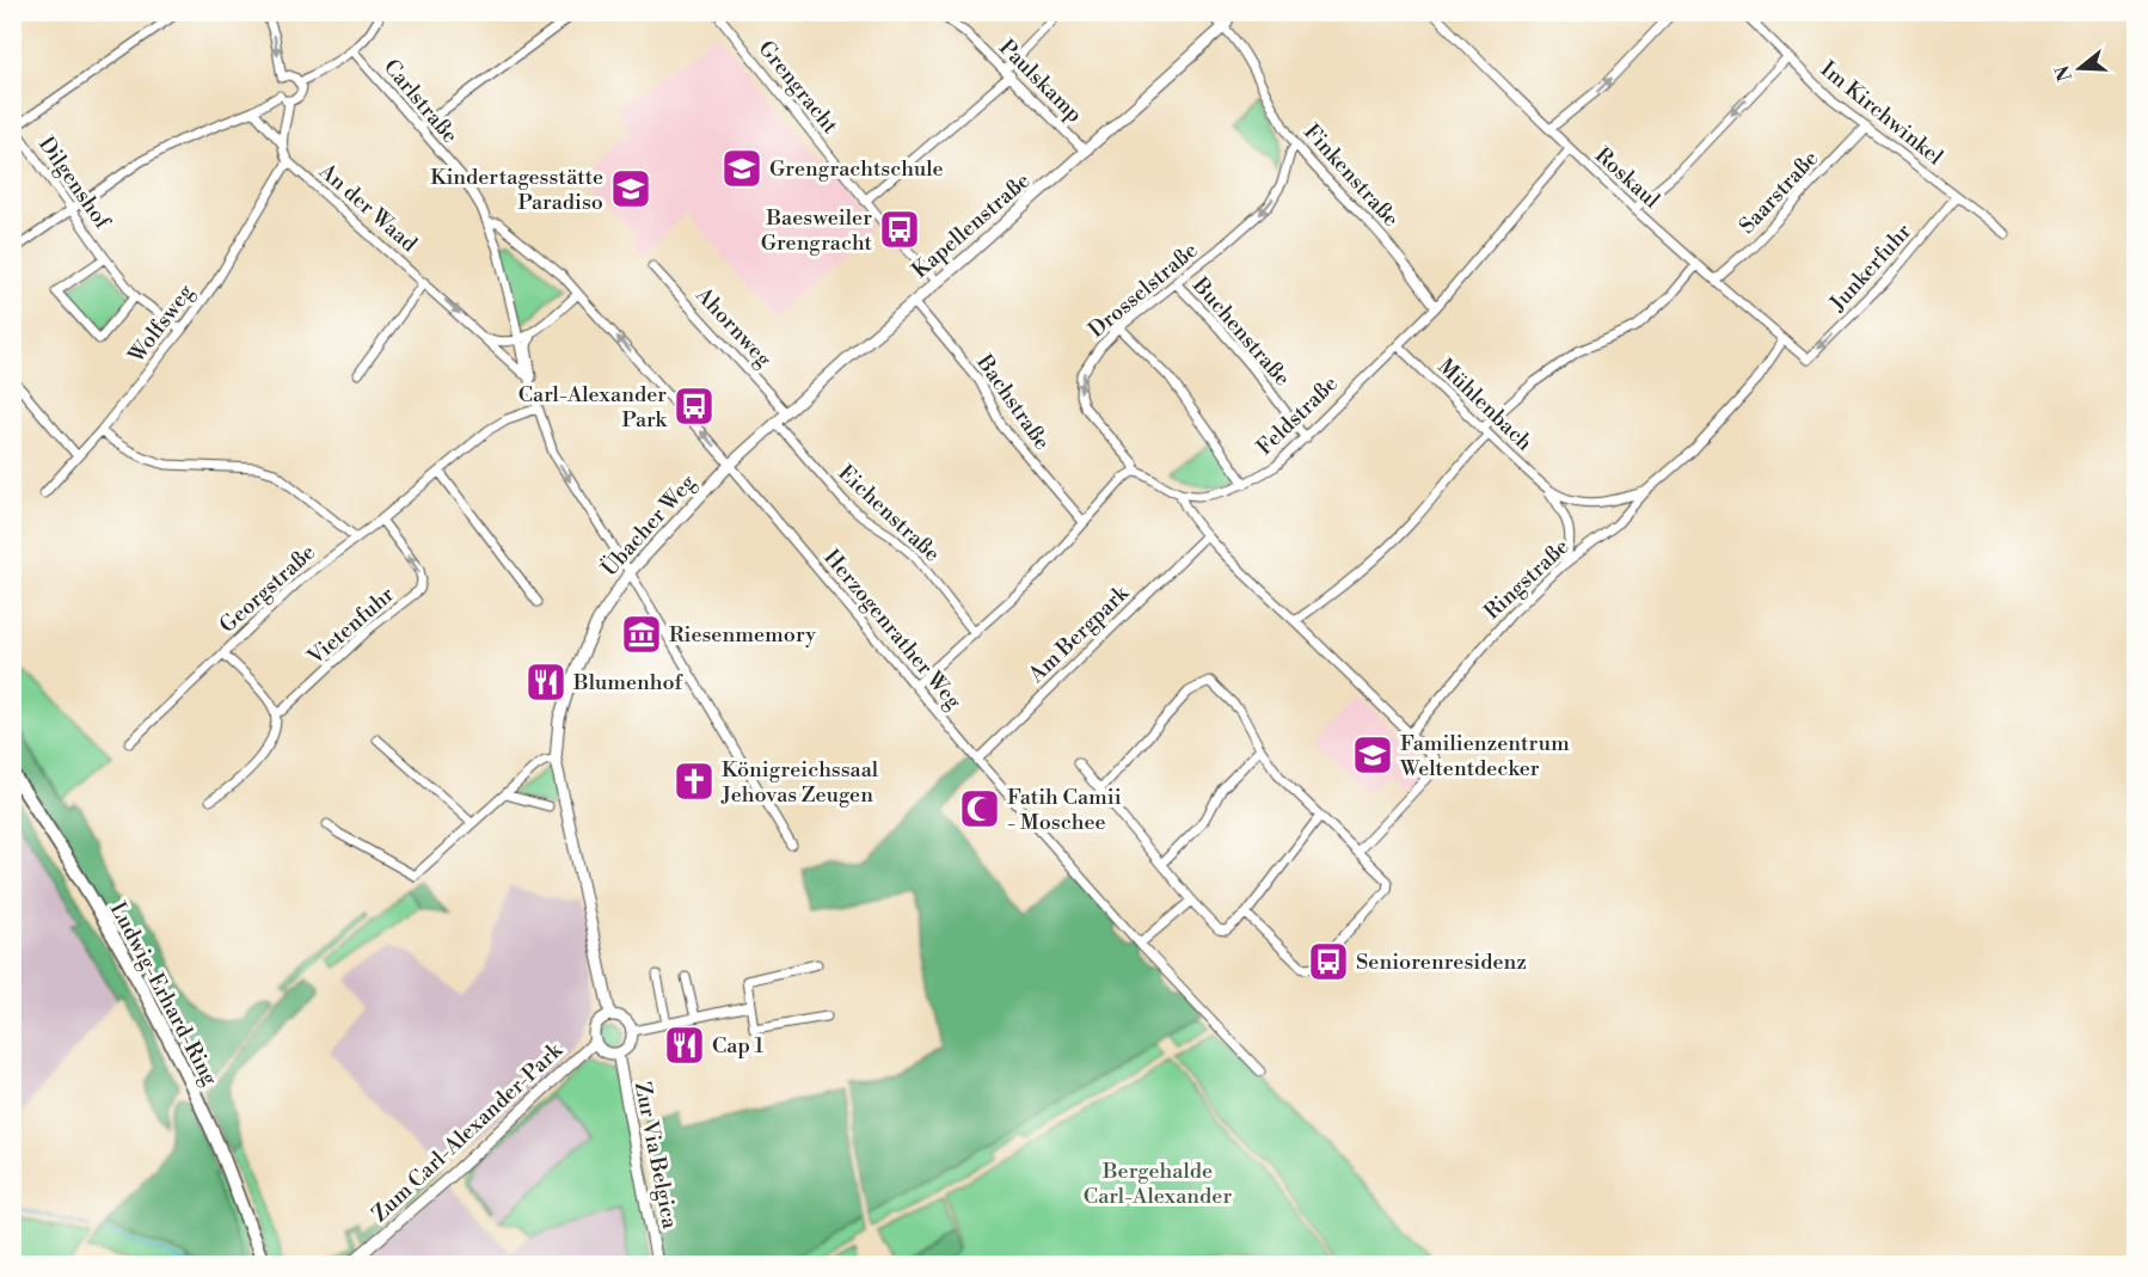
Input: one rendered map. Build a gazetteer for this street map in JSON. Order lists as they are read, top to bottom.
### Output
{
  "streets": {
    "main road": ["Ludwig-Erhard-Ring"],
    "street": [
      "Paulskamp",
      "Grengracht",
      "Carlstraße",
      "Im Kirchwinkel",
      "Finkenstraße",
      "Roskaul",
      "Dilgenshof",
      "Saarstraße",
      "An der Waad",
      "Kapellenstraße",
      "Junkerfuhr",
      "Drosselstraße",
      "Wolfsweg",
      "Ahornweg",
      "Buchenstraße",
      "Bachstraße",
      "Mühlenbach",
      "Feldstraße",
      "Eichenstraße",
      "Übacher Weg",
      "Ringstraße",
      "Georgstraße",
      "Vietenfuhr",
      "Herzogenrather Weg",
      "Am Bergpark",
      "Zum Carl-Alexander-Park",
      "Zur Via Belgica"
    ]
  },
  "crossings": [
    ["Paulskamp", "Kapellenstraße"],
    ["Grengracht", "Kapellenstraße"],
    ["Carlstraße", "An der Waad"],
    ["Carlstraße", "Übacher Weg"],
    ["Carlstraße", "Georgstraße"],
    ["Carlstraße", "Herzogenrather Weg"],
    ["Im Kirchwinkel", "Saarstraße"],
    ["Im Kirchwinkel", "Junkerfuhr"],
    ["Finkenstraße", "Kapellenstraße"],
    ["Finkenstraße", "Drosselstraße"],
    ["Finkenstraße", "Feldstraße"],
    ["Roskaul", "Saarstraße"],
    ["Roskaul", "Junkerfuhr"],
    ["Roskaul", "Feldstraße"],
    ["Roskaul", "Ringstraße"],
    ["Dilgenshof", "Wolfsweg"],
    ["An der Waad", "Wolfsweg"],
    ["Kapellenstraße", "Ahornweg"],
    ["Kapellenstraße", "Bachstraße"],
    ["Kapellenstraße", "Eichenstraße"],
    ["Kapellenstraße", "Übacher Weg"],
    ["Kapellenstraße", "Herzogenrather Weg"],
    ["Drosselstraße", "Buchenstraße"],
    ["Buchenstraße", "Feldstraße"],
    ["Mühlenbach", "Feldstraße"],
    ["Mühlenbach", "Ringstraße"],
    ["Übacher Weg", "Herzogenrather Weg"],
    ["Georgstraße", "Vietenfuhr"],
    ["Herzogenrather Weg", "Am Bergpark"],
    ["Zum Carl-Alexander-Park", "Zur Via Belgica"]
  ],
  "one_way": ["Junkerfuhr", "Drosselstraße", "Vietenfuhr"],
  "parks": ["Bergehalde Carl-Alexander"],
  "places": {
    "school or university": ["Grengrachtschule", "Kindertagesstätte Paradiso", "Familienzentrum Weltentdecker"],
    "bus stop": ["Baesweiler Grengracht", "Carl-Alexander Park", "Seniorenresidenz"],
    "museum": ["Riesenmemory"],
    "restaurant": ["Blumenhof", "Cap 1"],
    "church": ["Königreichssaal Jehovas Zeugen"],
    "mosque": ["Fatih Camii - Moschee"]
  },
  "north": "left"
}
